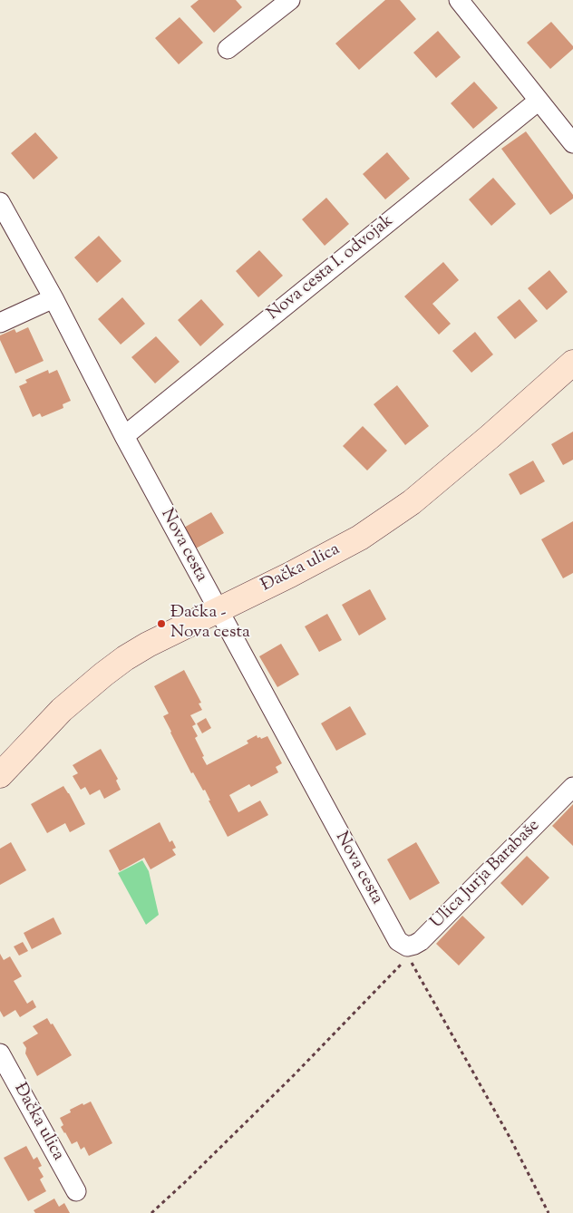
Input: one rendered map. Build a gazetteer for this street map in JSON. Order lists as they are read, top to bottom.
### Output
{
  "streets": {
    "street": [
      "Nova cesta I. odvojak",
      "Nova cesta",
      "Đačka ulica",
      "Ulica Jurja Barabaše"
    ]
  },
  "crossings": [
    ["Nova cesta I. odvojak", "Nova cesta"],
    ["Nova cesta", "Đačka ulica"],
    ["Nova cesta", "Ulica Jurja Barabaše"]
  ],
  "places": ["Đačka - Nova cesta"]
}
